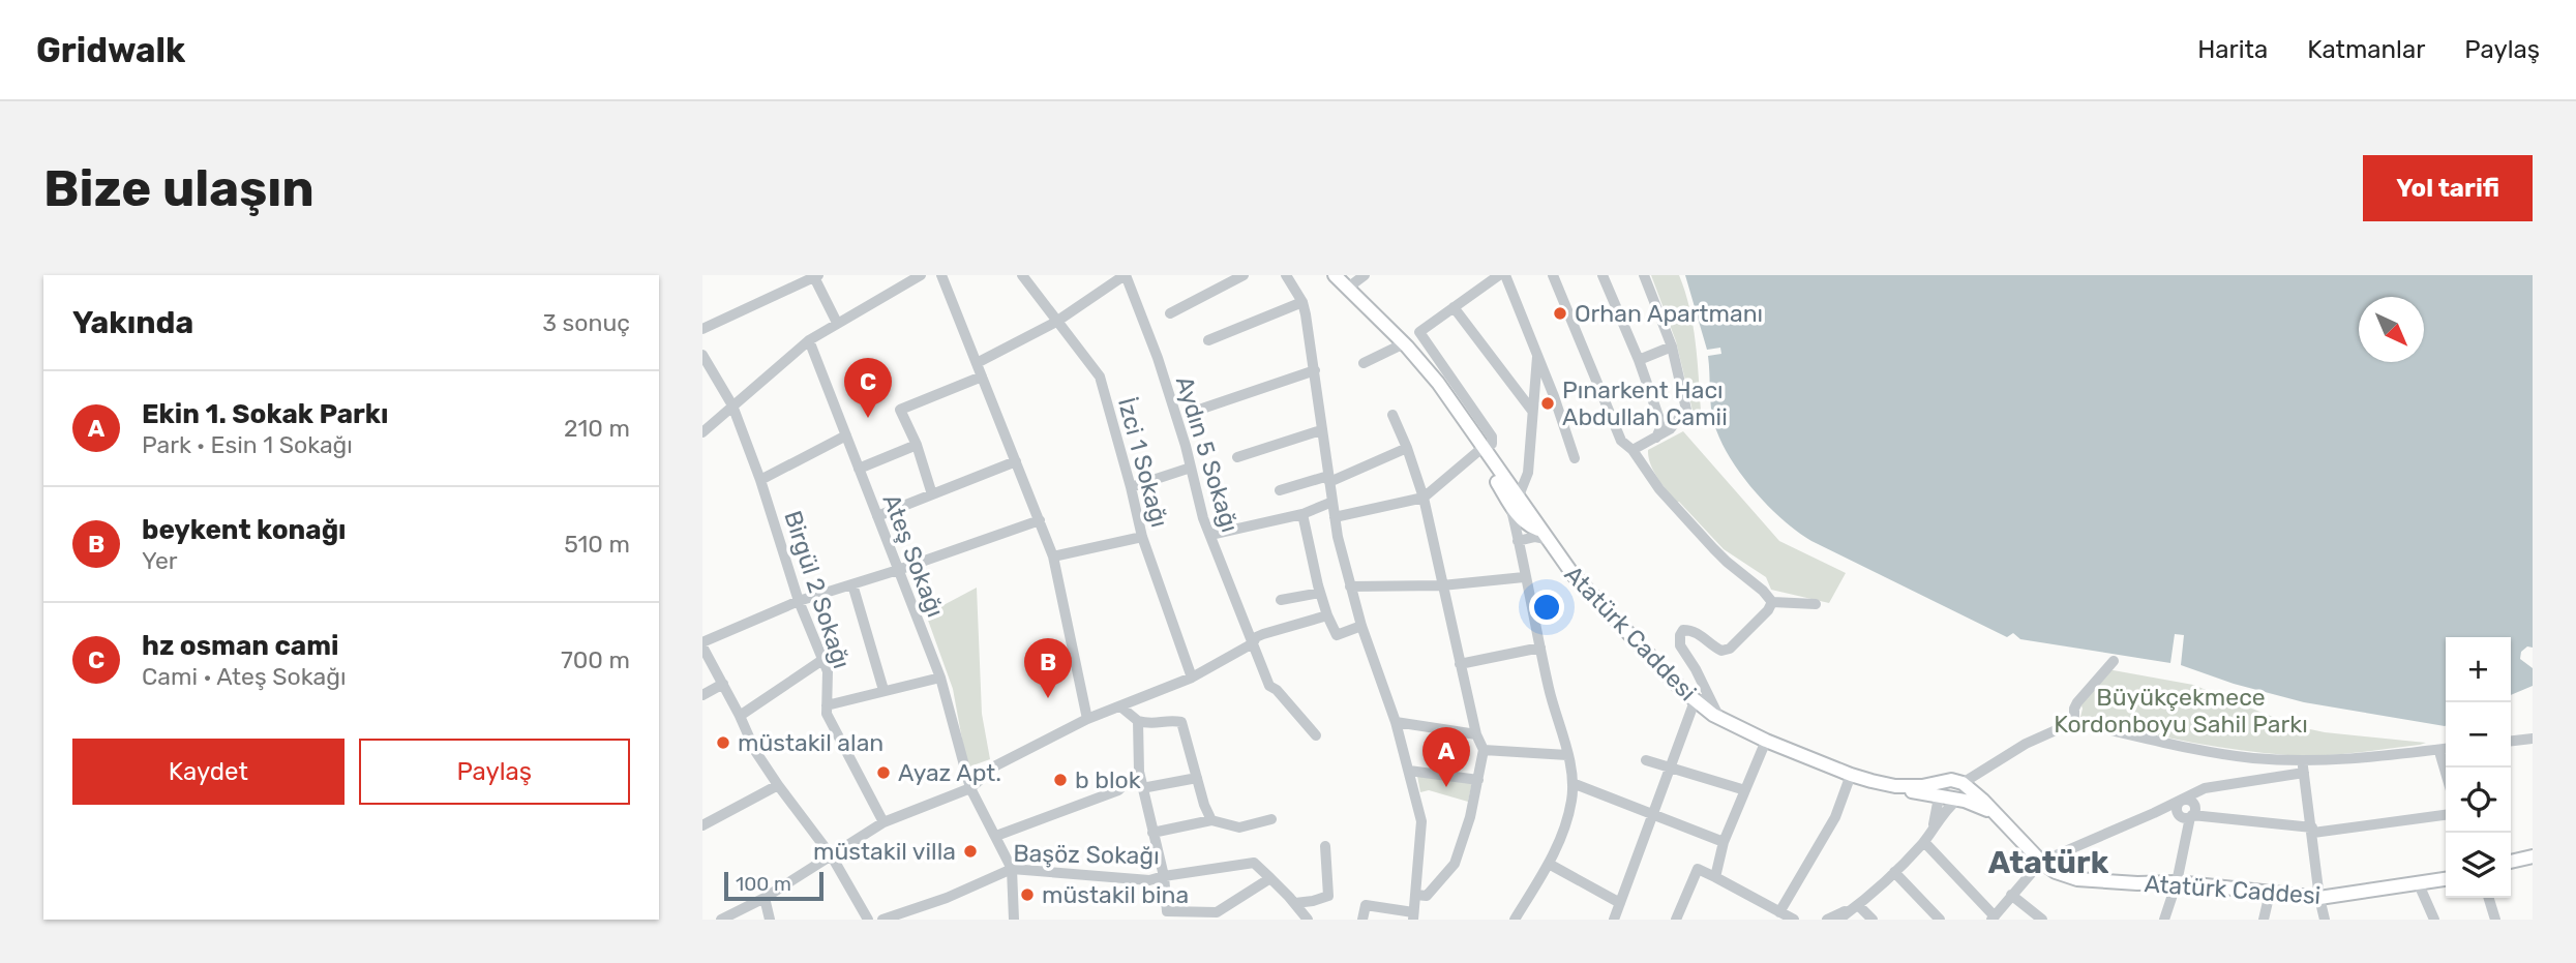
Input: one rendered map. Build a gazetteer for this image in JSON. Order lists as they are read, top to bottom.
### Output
{
  "streets": {
    "main road": ["Atatürk Caddesi"],
    "street": [
      "Aydın 5 Sokağı",
      "İzci 1 Sokağı",
      "Ateş Sokağı",
      "Birgül 2 Sokağı",
      "Başöz Sokağı"
    ]
  },
  "crossings": [
    ["Ateş Sokağı", "Başöz Sokağı"]
  ],
  "districts": ["Atatürk"],
  "parks": ["Büyükçekmece Kordonboyu Sahil Parkı"],
  "places": [
    "Orhan Apartmanı",
    "Pınarkent Hacı Abdullah Camii",
    "müstakil alan",
    "Ayaz Apt.",
    "b blok",
    "müstakil villa",
    "müstakil bina"
  ],
  "scale_bar": "100 m",
  "north": "bottom right",
  "page": {
    "header": "Gridwalk",
    "nav": ["Harita", "Katmanlar", "Paylaş"],
    "buttons": [
      "Yol tarifi",
      ["Kaydet", "Paylaş"]
    ],
    "title": "Bize ulaşın",
    "heading": ["Yakında", "3 sonuç"],
    "pins": ["C", "B", "A"],
    "list": [
      {
        "mark": "A",
        "name": "Ekin 1. Sokak Parkı",
        "note": "Park · Esin 1 Sokağı",
        "value": "210 m"
      },
      {
        "mark": "B",
        "name": "beykent konağı",
        "note": "Yer",
        "value": "510 m"
      },
      {
        "mark": "C",
        "name": "hz osman cami",
        "note": "Cami · Ateş Sokağı",
        "value": "700 m"
      }
    ],
    "map_buttons": ["+", "−"],
    "scale": "100 m"
  }
}
